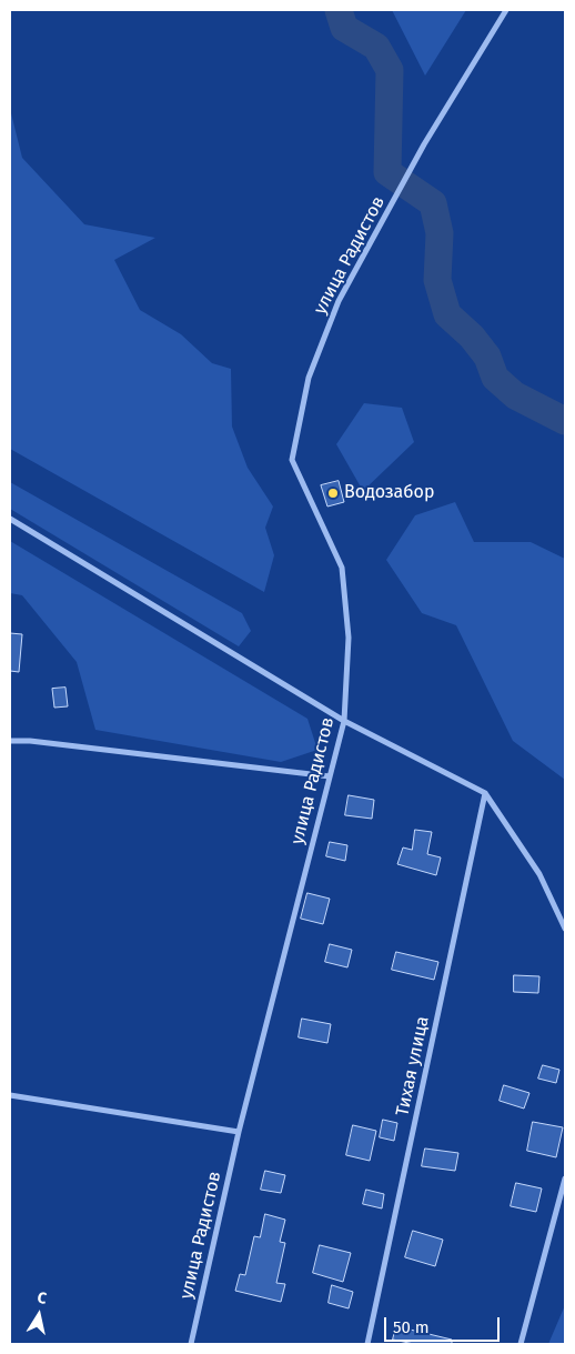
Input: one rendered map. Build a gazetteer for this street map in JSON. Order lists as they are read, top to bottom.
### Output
{
  "streets": {
    "street": ["улица Радистов", "Тихая улица"]
  },
  "places": ["Водозабор"],
  "scale_bar": "50 m",
  "north": "top"
}
